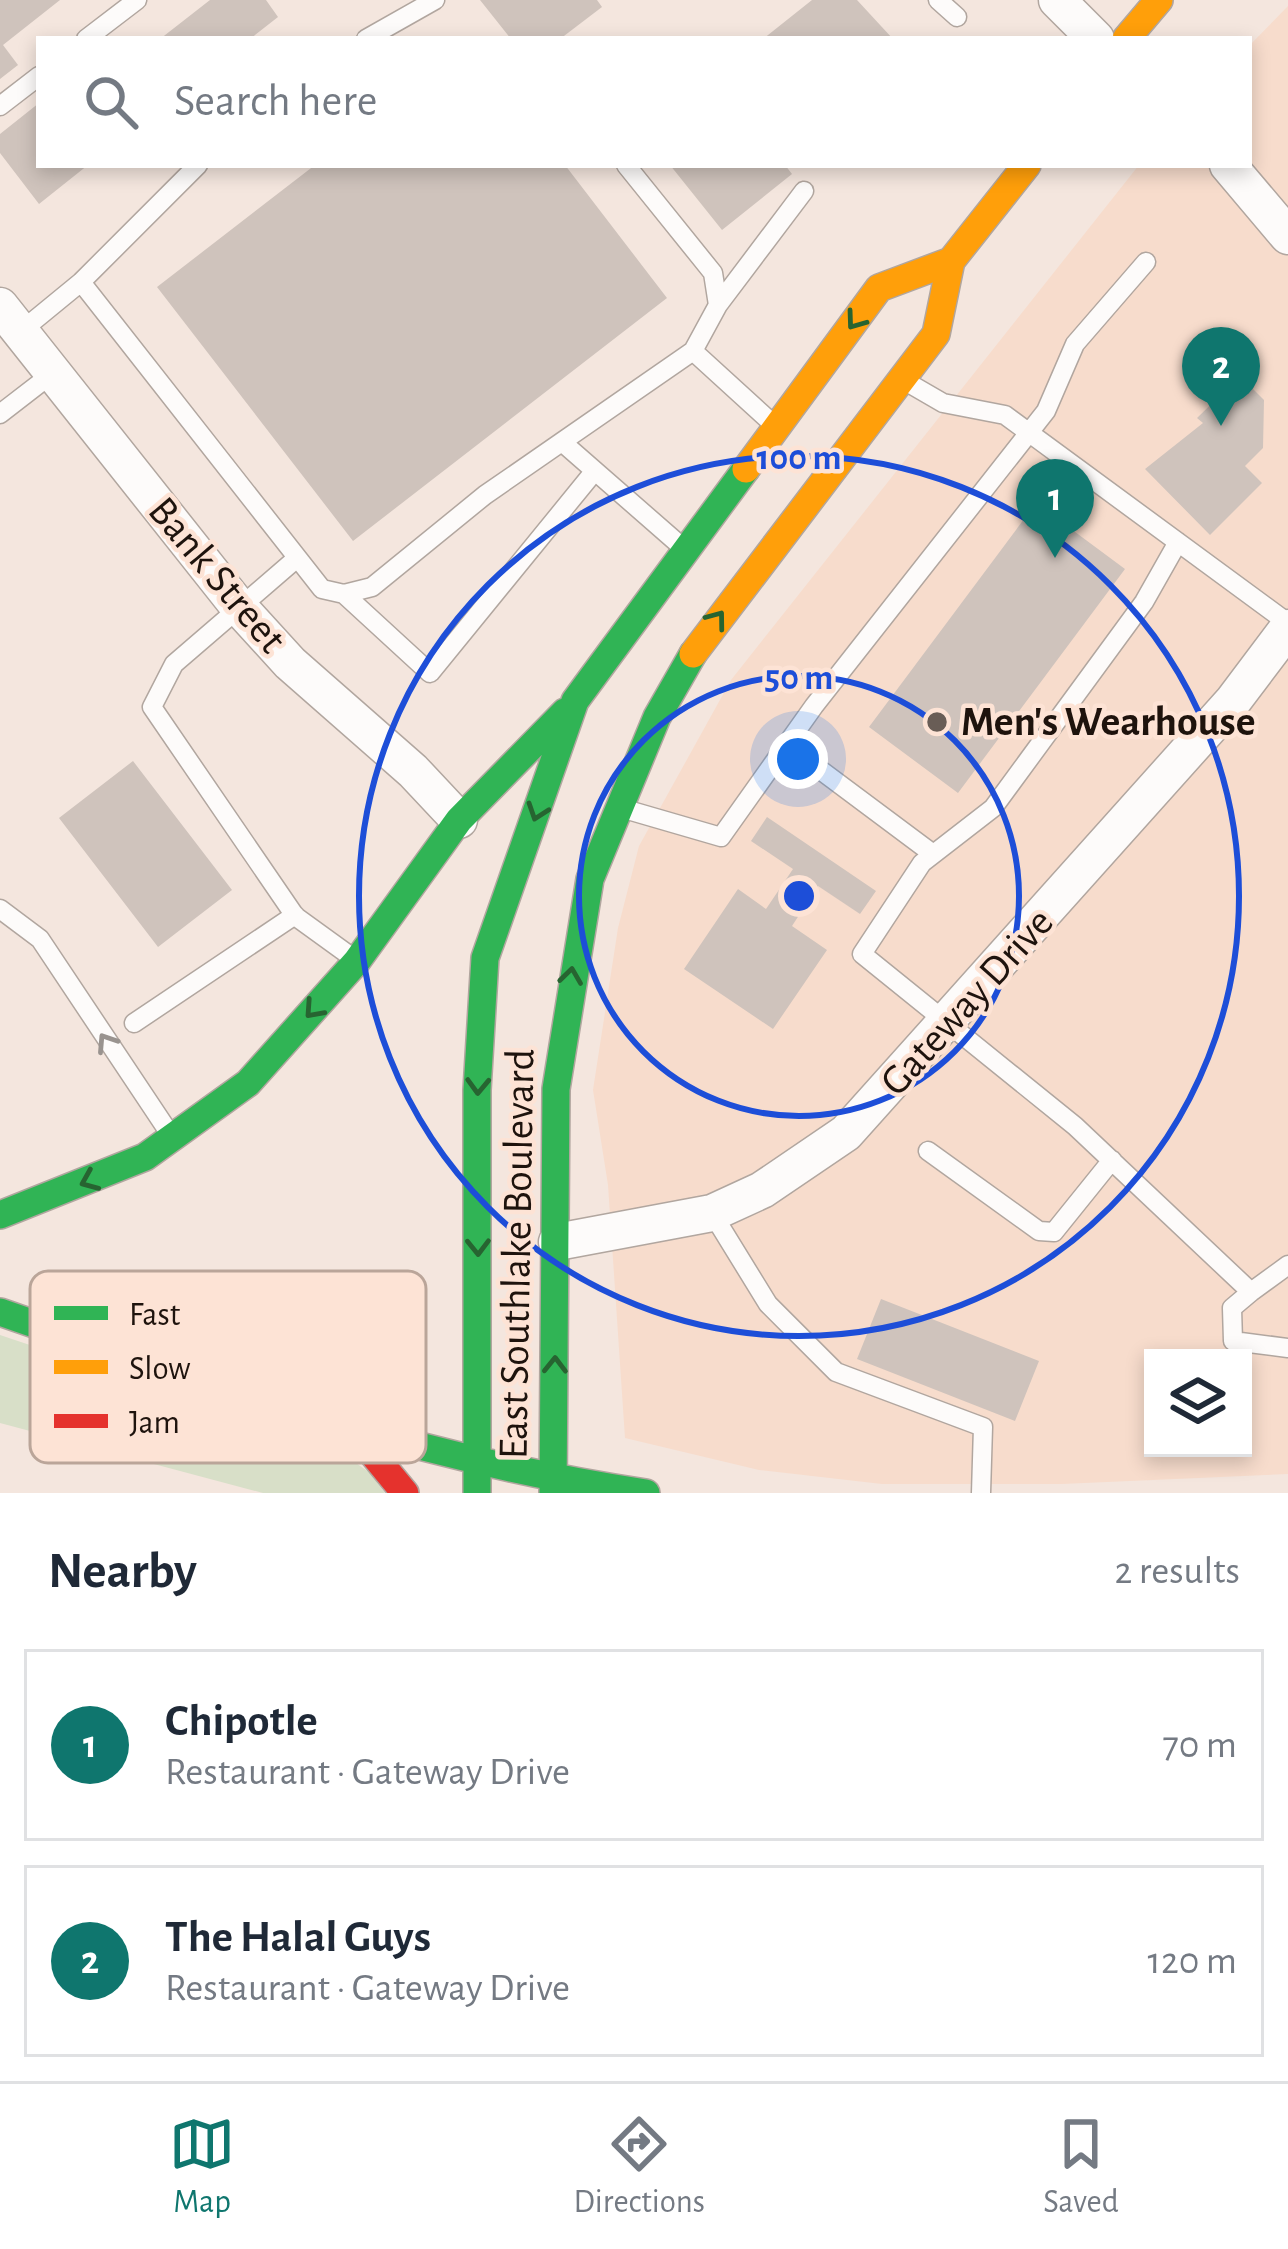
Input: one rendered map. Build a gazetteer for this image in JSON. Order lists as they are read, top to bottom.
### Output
{
  "streets": {
    "main road": ["East Southlake Boulevard"],
    "street": ["Bank Street", "Gateway Drive"]
  },
  "crossings": [
    ["Gateway Drive", "East Southlake Boulevard"]
  ],
  "places": ["Men's Wearhouse"],
  "legend": ["Fast", "Slow", "Jam"],
  "page": {
    "search": "Search here",
    "pins": ["2", "1"],
    "heading": ["Nearby", "2 results"],
    "list": [
      {
        "mark": "1",
        "name": "Chipotle",
        "note": "Restaurant · Gateway Drive",
        "value": "70 m"
      },
      {
        "mark": "2",
        "name": "The Halal Guys",
        "note": "Restaurant · Gateway Drive",
        "value": "120 m"
      }
    ],
    "nav": ["Map", "Directions", "Saved"]
  },
  "rings": ["100 m", "50 m"]
}
